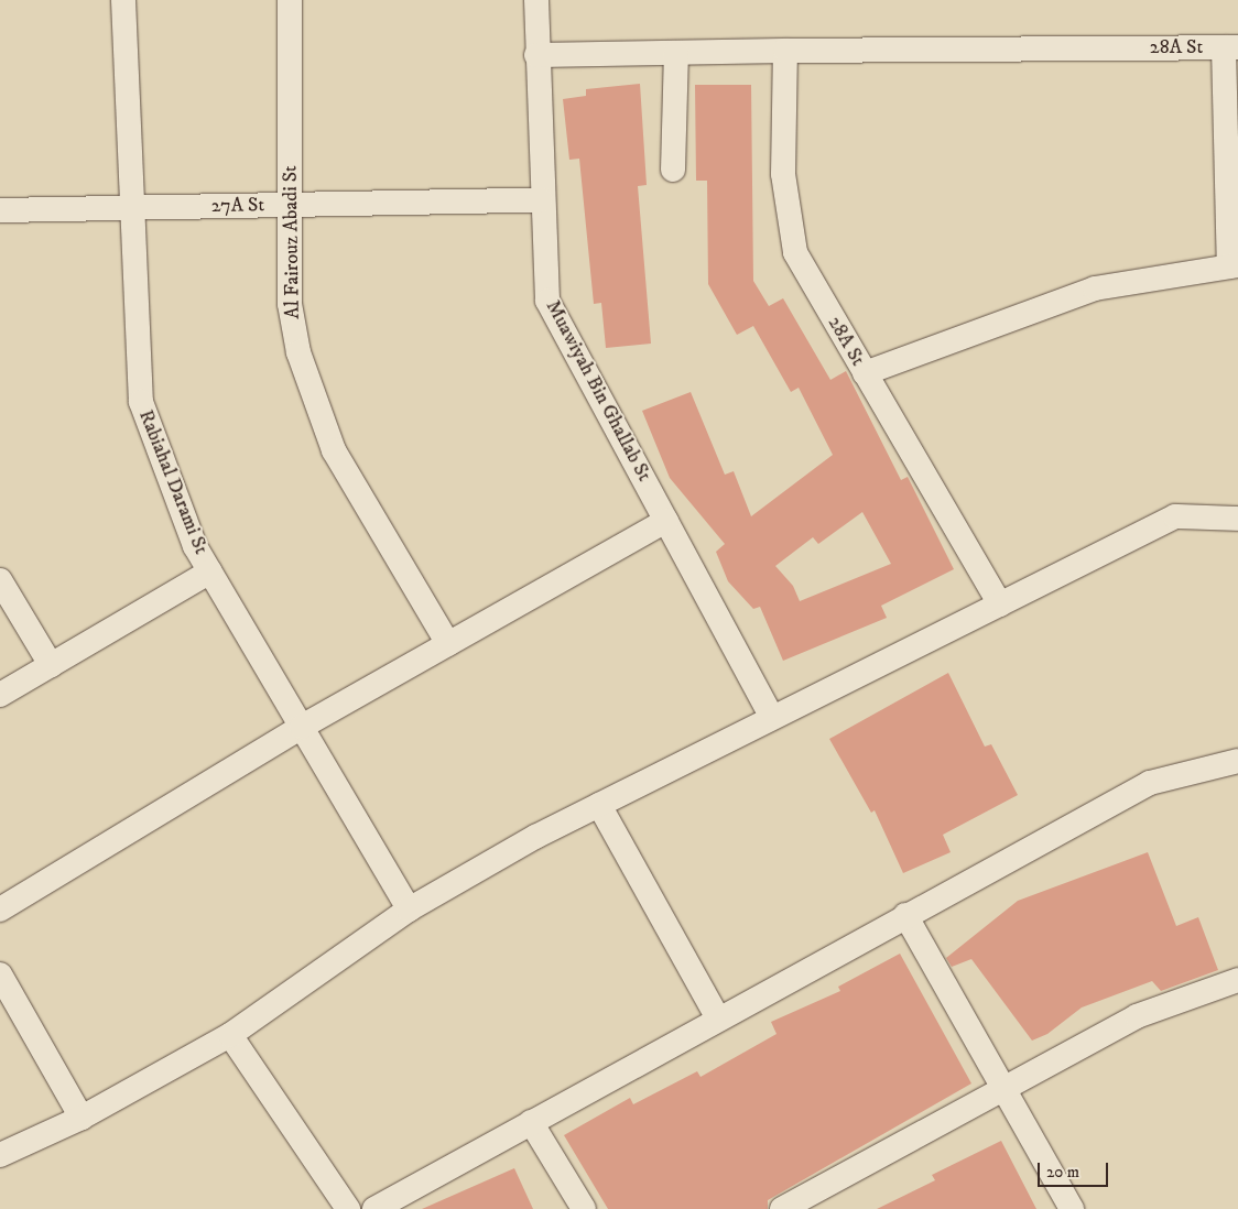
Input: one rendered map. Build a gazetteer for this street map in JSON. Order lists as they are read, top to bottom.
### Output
{
  "streets": {
    "street": [
      "28A St",
      "27A St",
      "Al Fairouz Abadi St",
      "Muawiyah Bin Ghallab St",
      "Rabiahal Darami St"
    ]
  },
  "crossings": [
    ["28A St", "Muawiyah Bin Ghallab St"],
    ["27A St", "Al Fairouz Abadi St"],
    ["27A St", "Muawiyah Bin Ghallab St"],
    ["27A St", "Rabiahal Darami St"]
  ],
  "scale_bar": "20 m"
}
